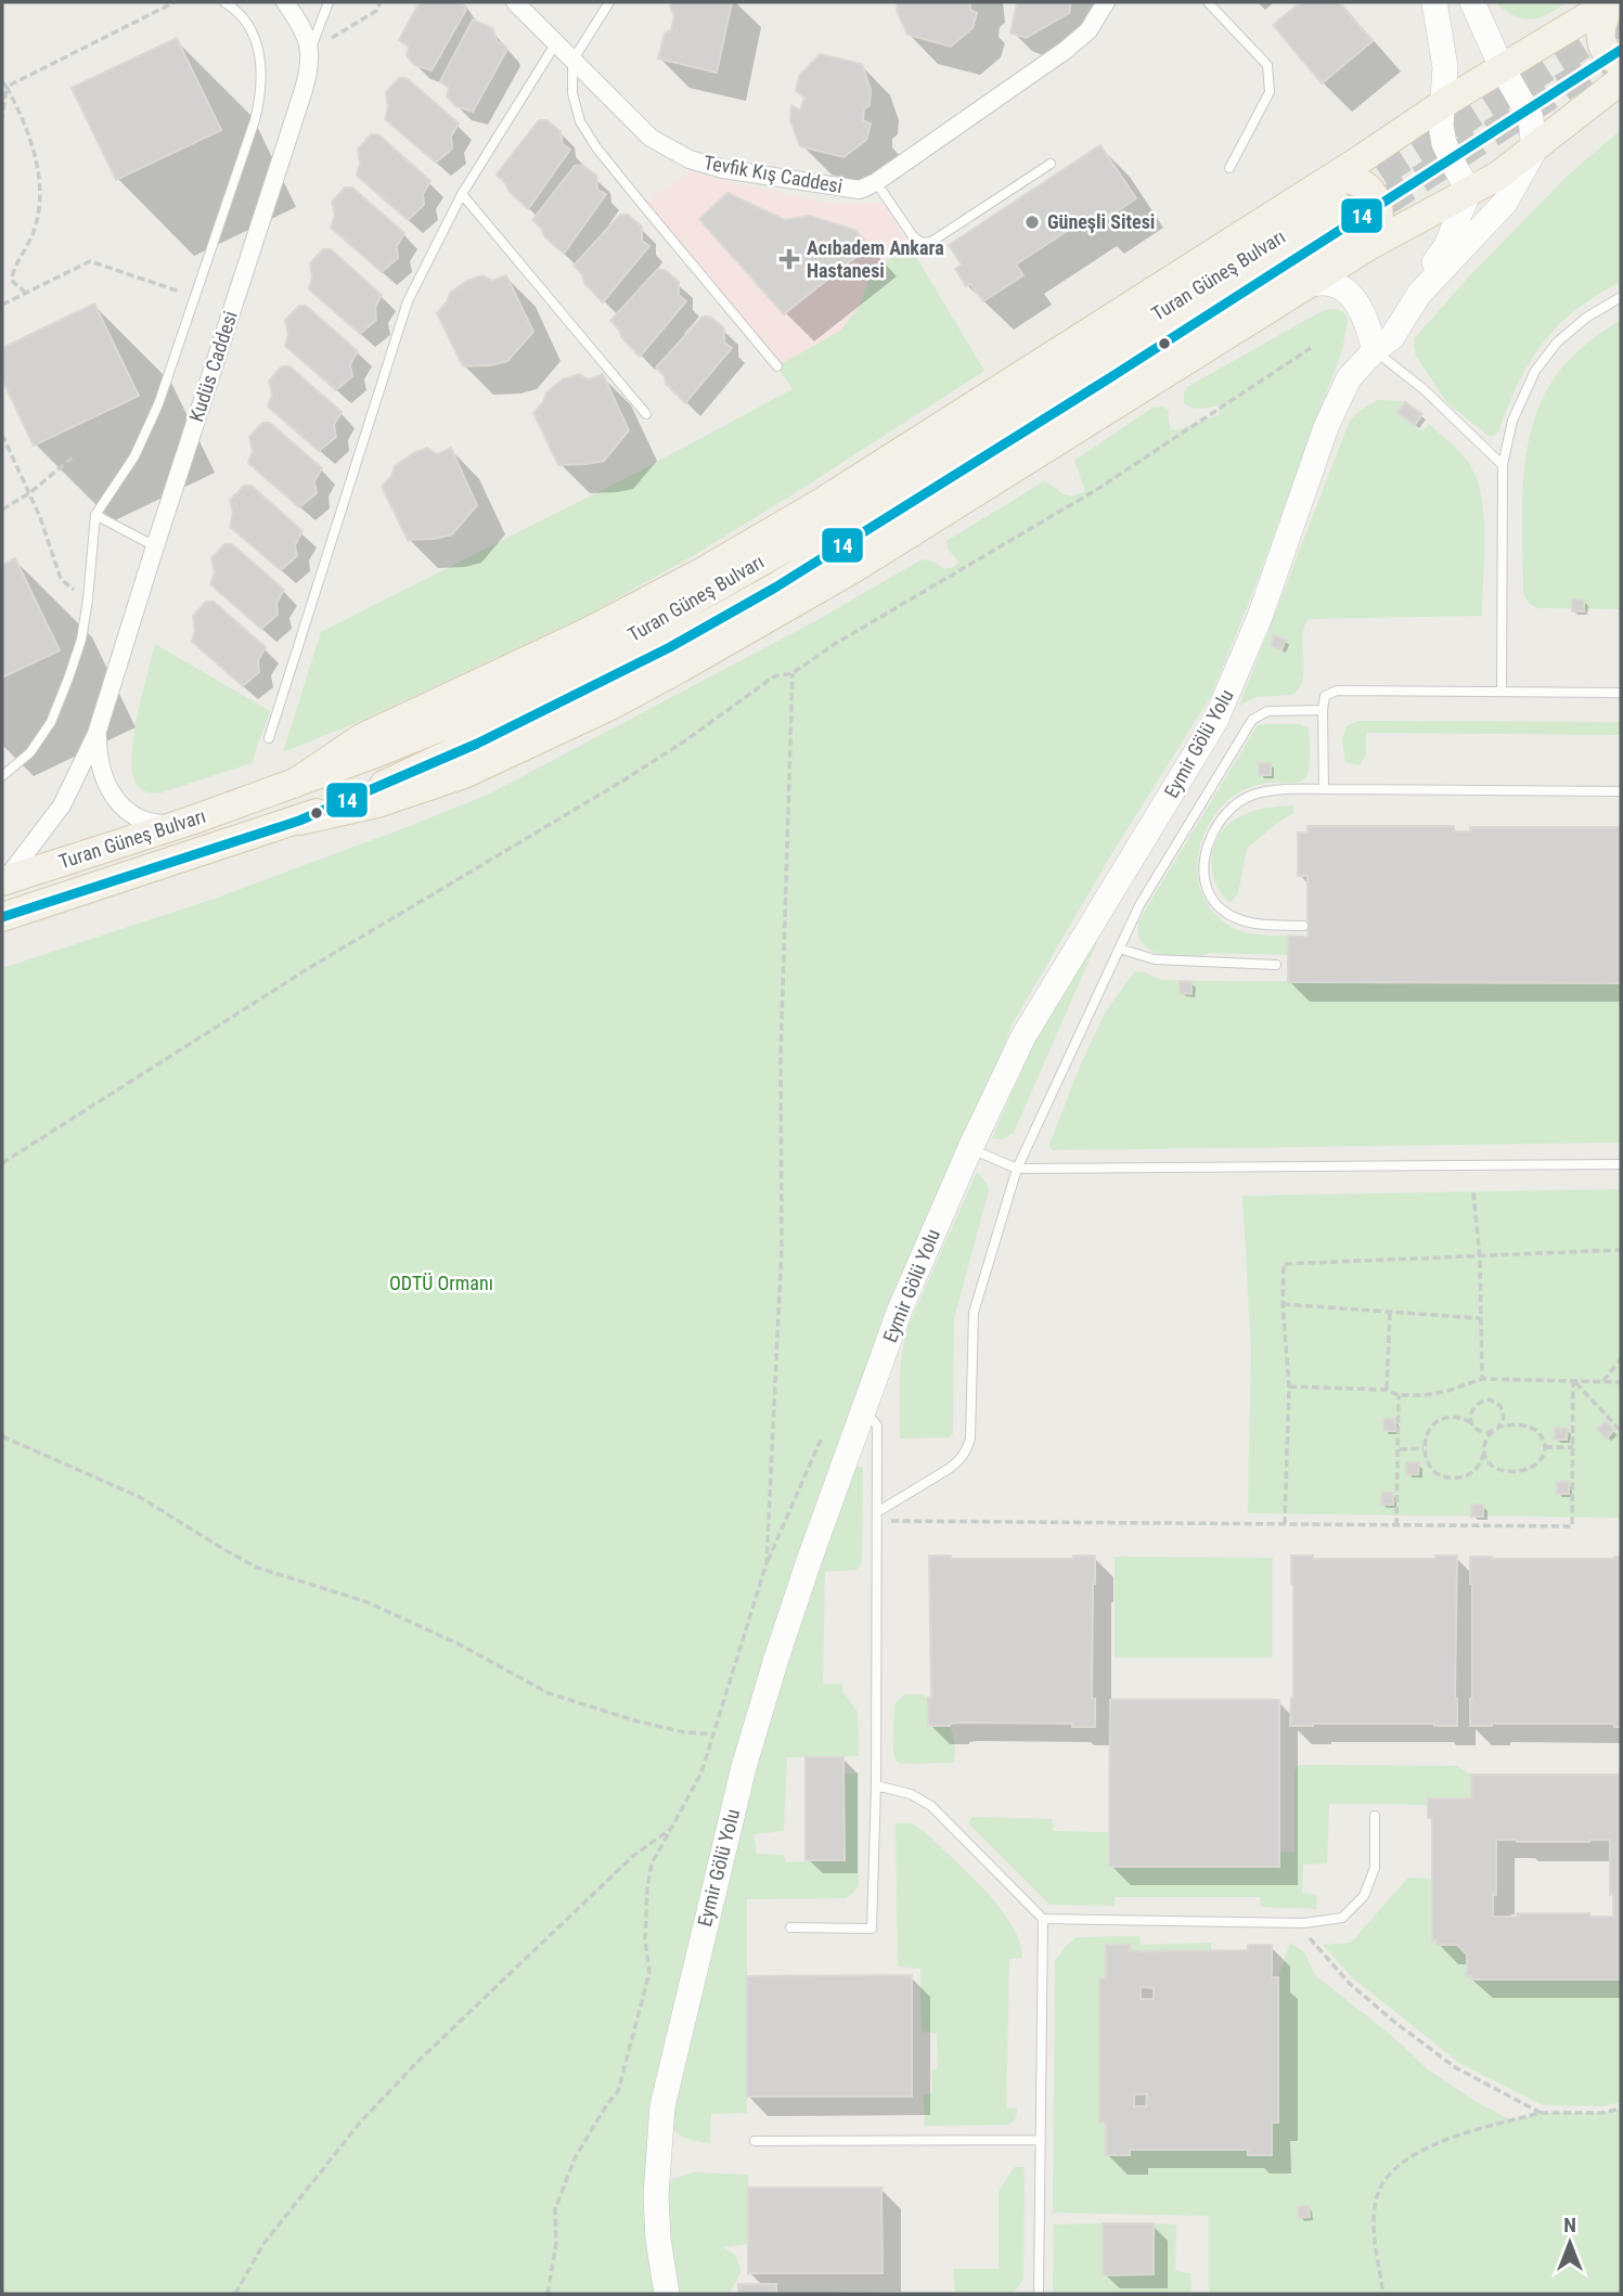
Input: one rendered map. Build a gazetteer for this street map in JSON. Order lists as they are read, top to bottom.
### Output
{
  "streets": {
    "main road": ["Turan Güneş Bulvarı"],
    "street": ["Tevfik Kış Caddesi", "Kudüs Caddesi", "Eymir Gölü Yolu"]
  },
  "crossings": [
    ["Turan Güneş Bulvarı", "Kudüs Caddesi"]
  ],
  "parks": ["ODTÜ Ormanı"],
  "places": {
    "other": ["Güneşli Sitesi"],
    "health": ["Acıbadem Ankara Hastanesi"]
  },
  "lines": ["transit line 14"],
  "north": "top"
}
